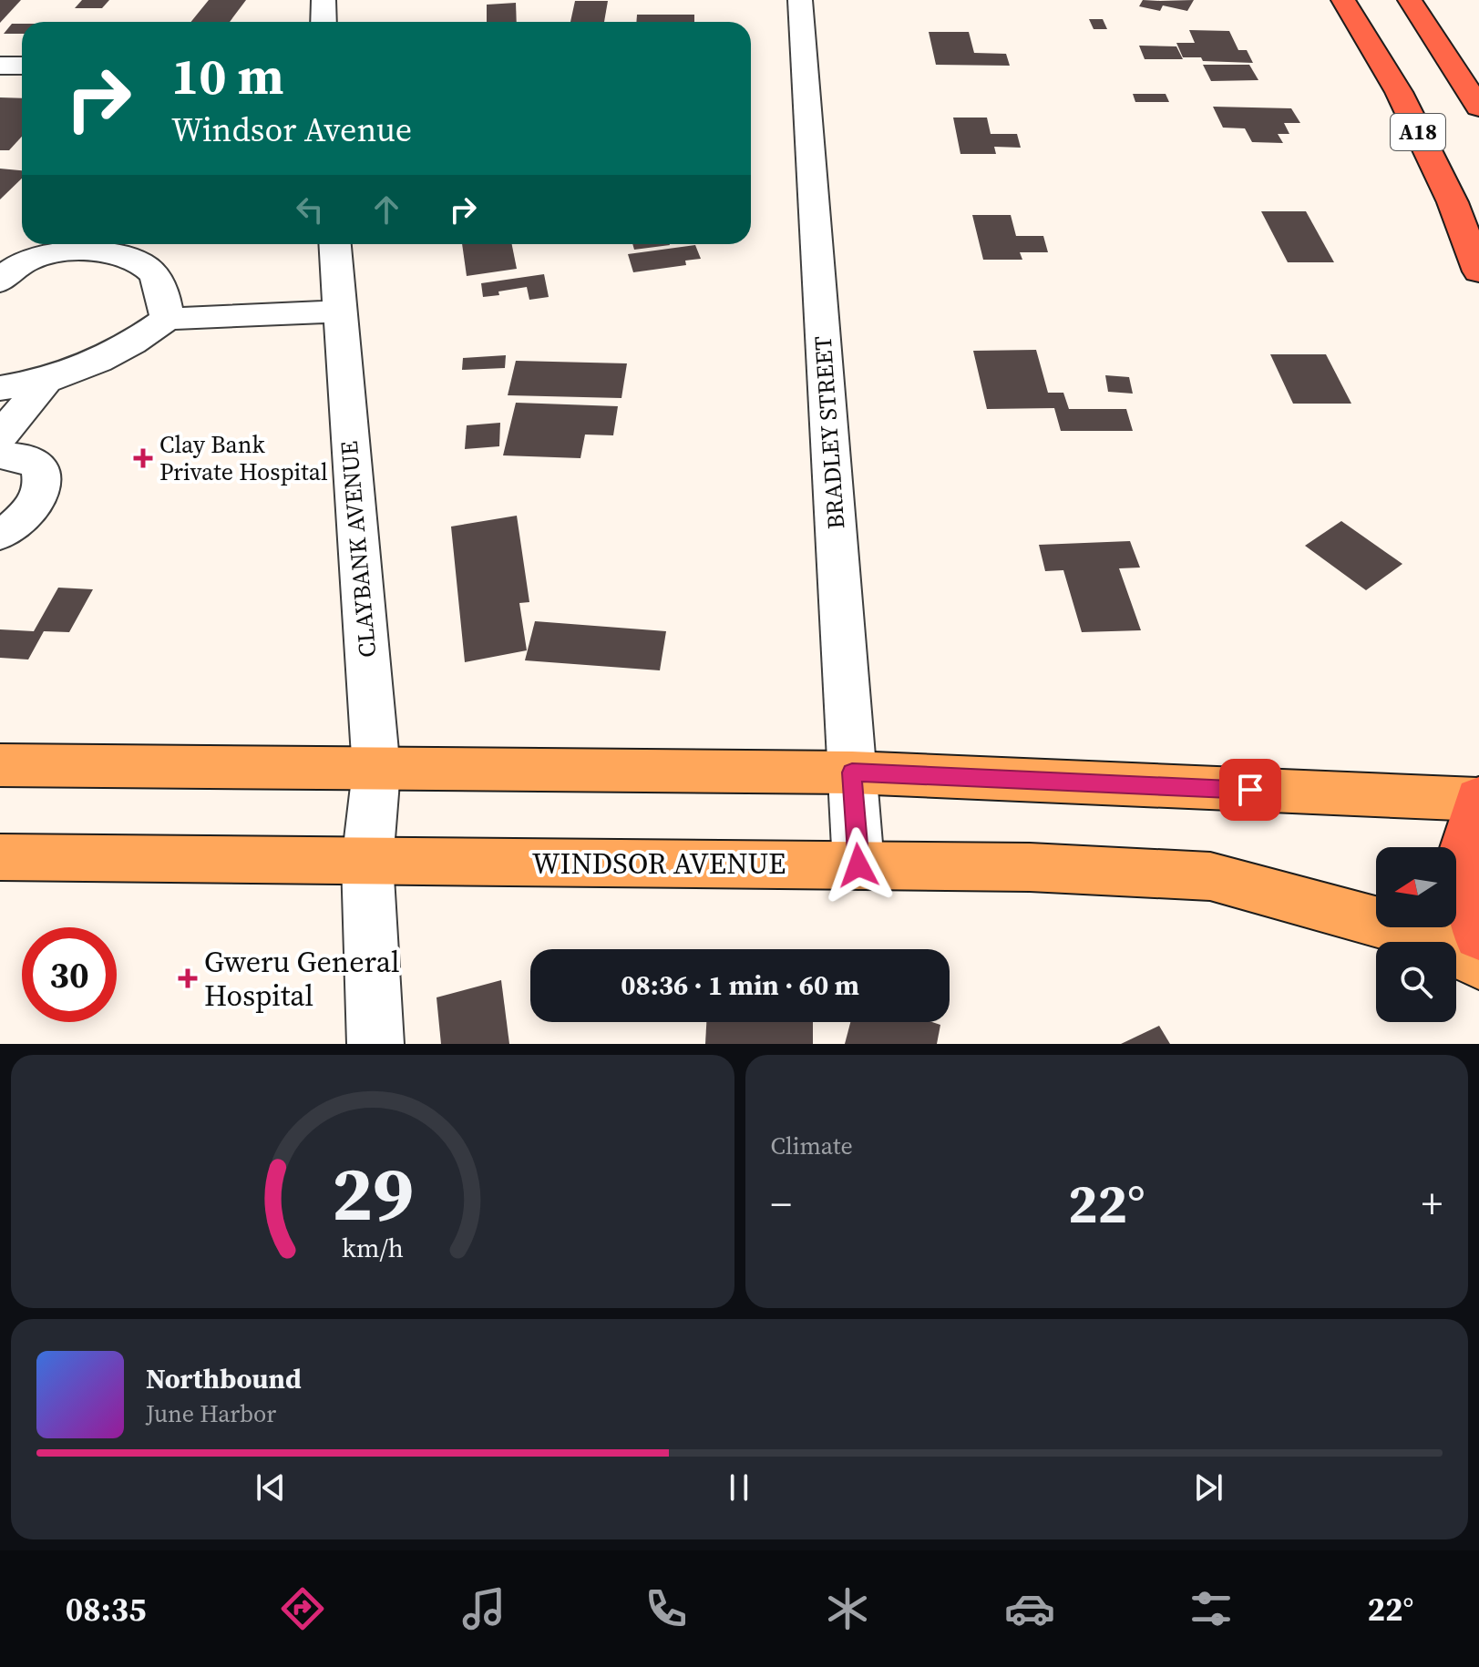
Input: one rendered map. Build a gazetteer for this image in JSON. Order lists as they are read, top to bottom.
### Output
{
  "streets": {
    "highway": ["A18"],
    "main road": ["WINDSOR AVENUE"],
    "street": ["BRADLEY STREET", "CLAYBANK AVENUE"]
  },
  "crossings": [
    ["BRADLEY STREET", "WINDSOR AVENUE"],
    ["CLAYBANK AVENUE", "WINDSOR AVENUE"]
  ],
  "places": {
    "health": ["Clay Bank Private Hospital", "Gweru General Hospital"]
  },
  "north": "left",
  "page": {
    "turn": ["10 m", "Windsor Avenue"],
    "limit": "30",
    "trip": "08:36 · 1 min · 60 m",
    "tile": "Climate",
    "heat": ["−", "22°", "+"],
    "song": ["Northbound", "June Harbor"],
    "tabs": ["08:35", "22°"],
    "gauge": ["29", "km/h"]
  }
}
